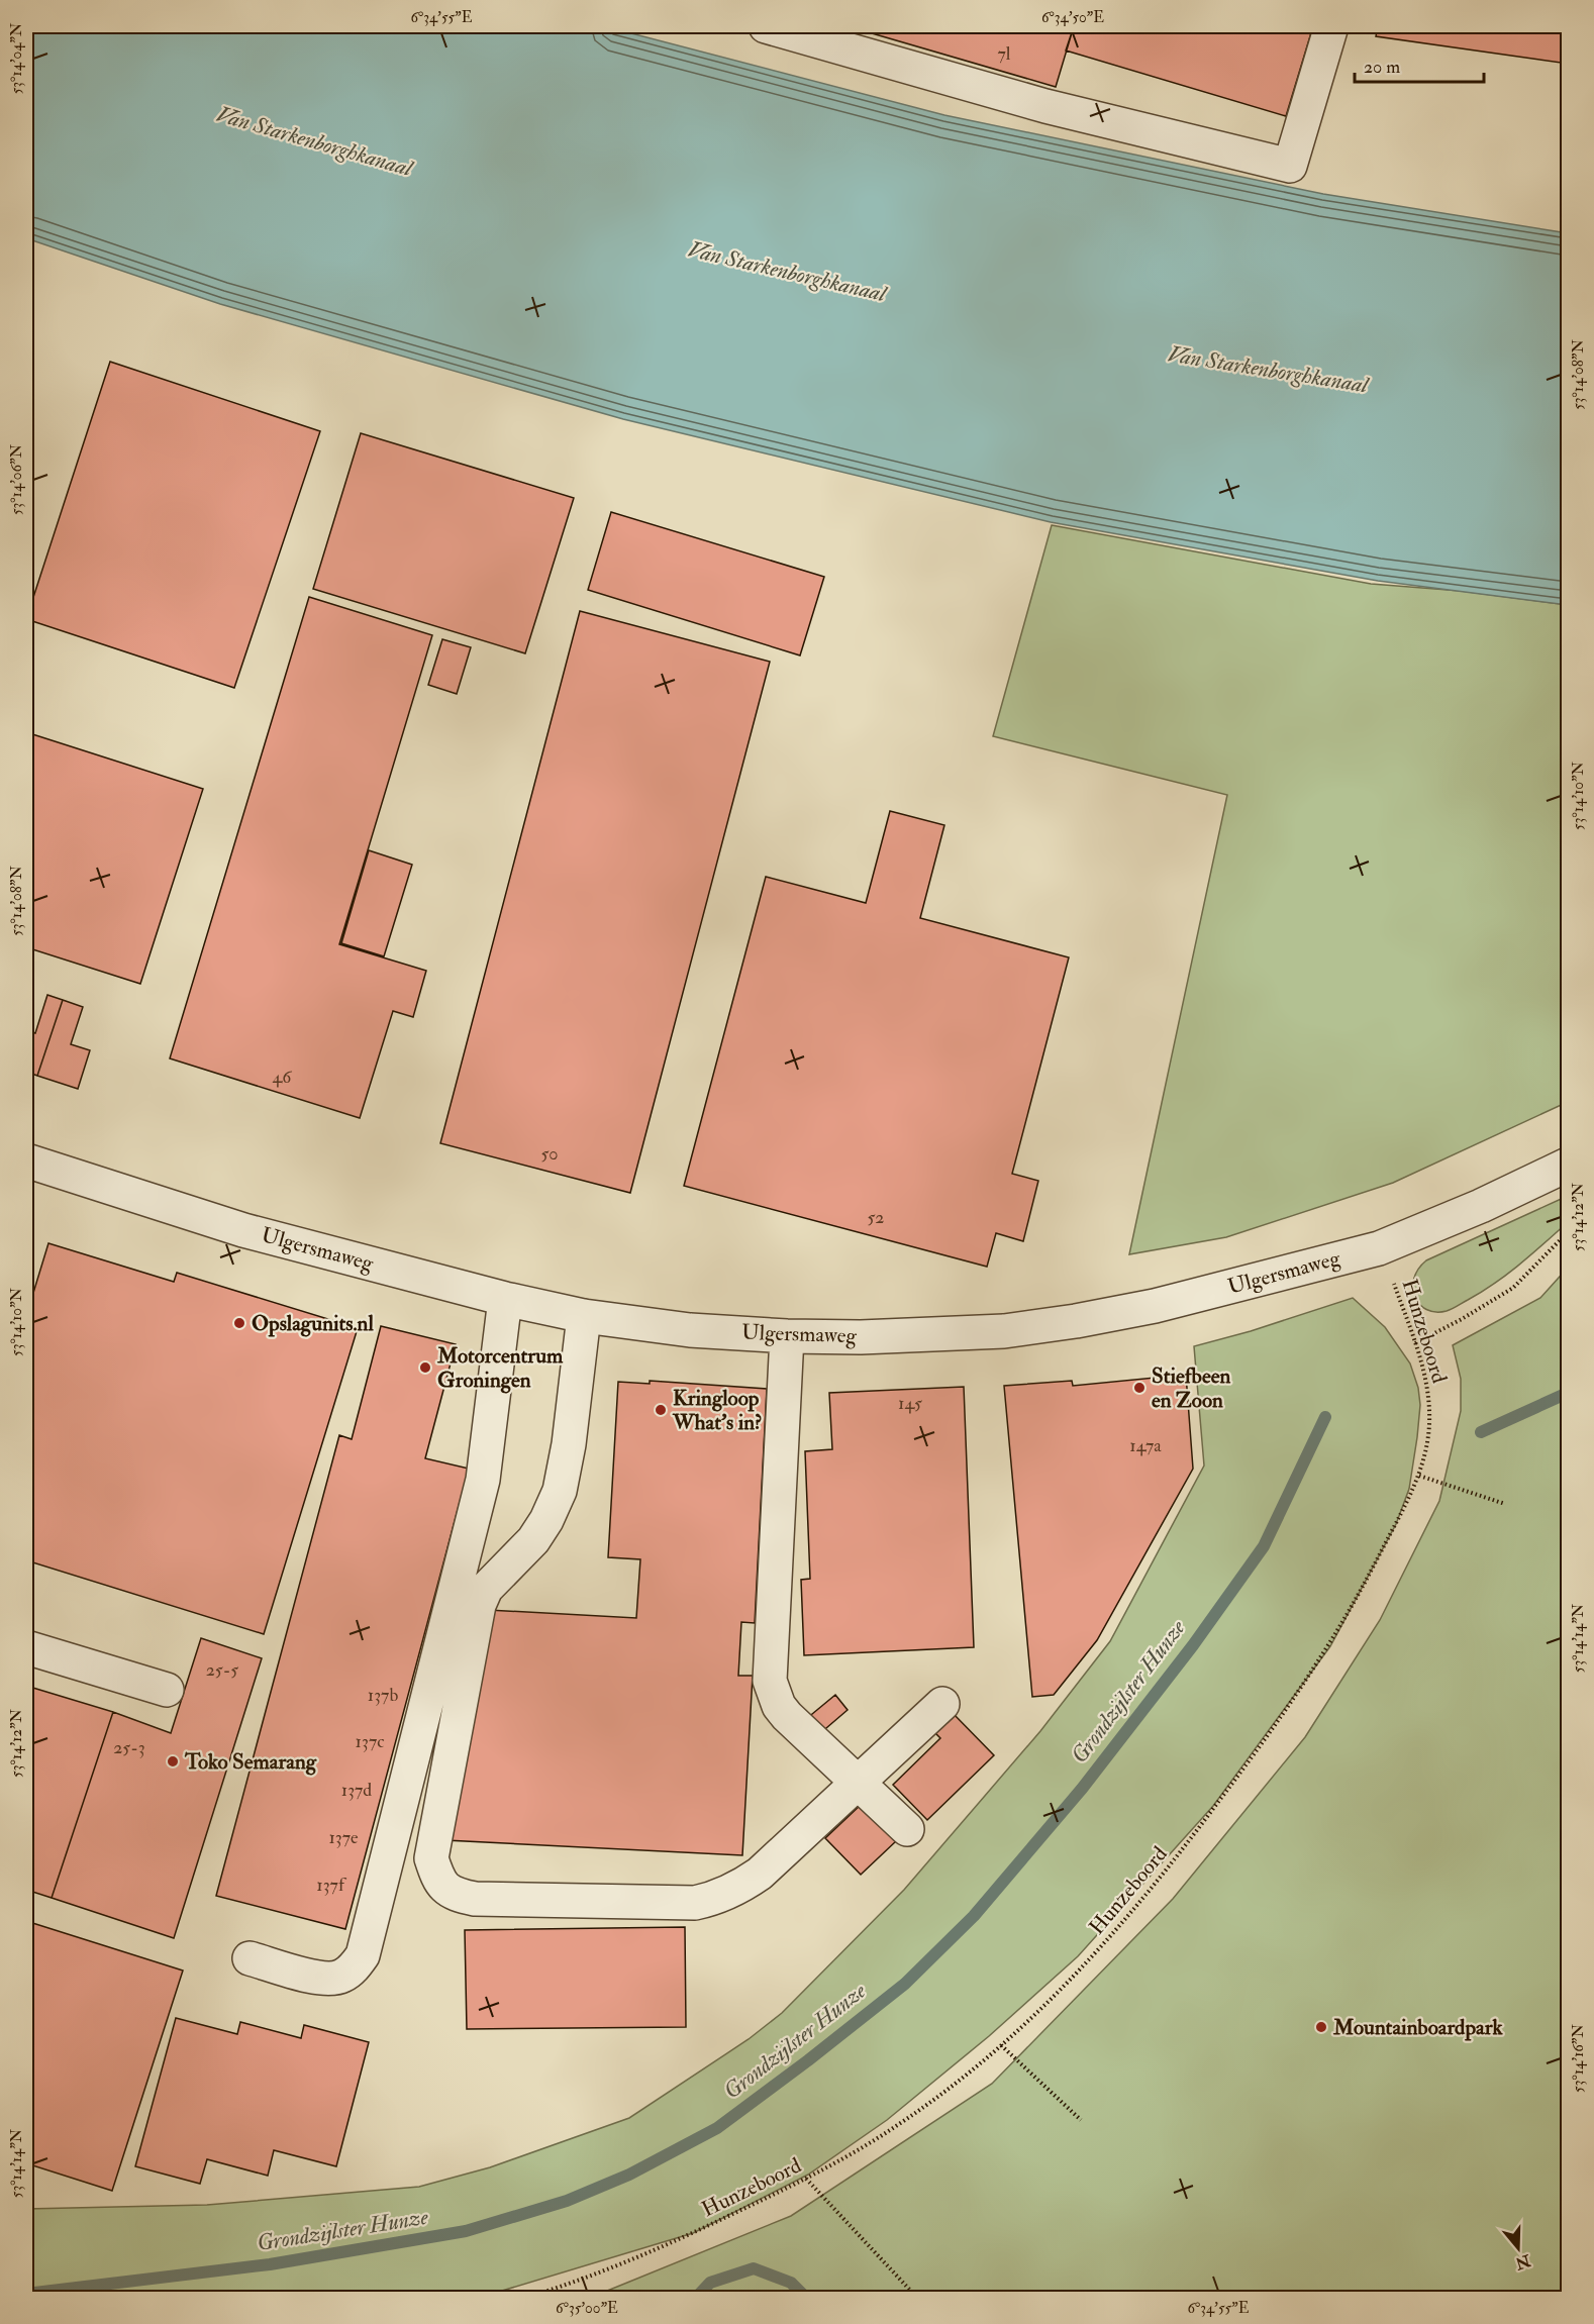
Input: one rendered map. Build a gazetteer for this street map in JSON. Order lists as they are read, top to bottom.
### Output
{
  "streets": {
    "street": ["Ulgersmaweg"],
    "path": ["Hunzeboord"]
  },
  "crossings": [
    ["Ulgersmaweg", "Hunzeboord"]
  ],
  "water": ["Van Starkenborghkanaal", "Grondzijlster Hunze"],
  "places": [
    "Opslagunits.nl",
    "Motorcentrum Groningen",
    "Stiefbeen en Zoon",
    "Kringloop What's in?",
    "Toko Semarang",
    "Mountainboardpark"
  ],
  "house_numbers": [
    "7l",
    "46",
    "50",
    "52",
    "145",
    "147a",
    "25-5",
    "137b",
    "137c",
    "25-3",
    "137d",
    "137e",
    "137f"
  ],
  "scale_bar": "20 m",
  "north": "bottom",
  "coordinates": [
    "6°34'55\"E",
    "6°34'50\"E",
    "53°14'04\"N",
    "53°14'08\"N",
    "53°14'06\"N",
    "53°14'10\"N",
    "53°14'12\"N",
    "53°14'14\"N",
    "53°14'16\"N",
    "6°35'00\"E"
  ]
}
